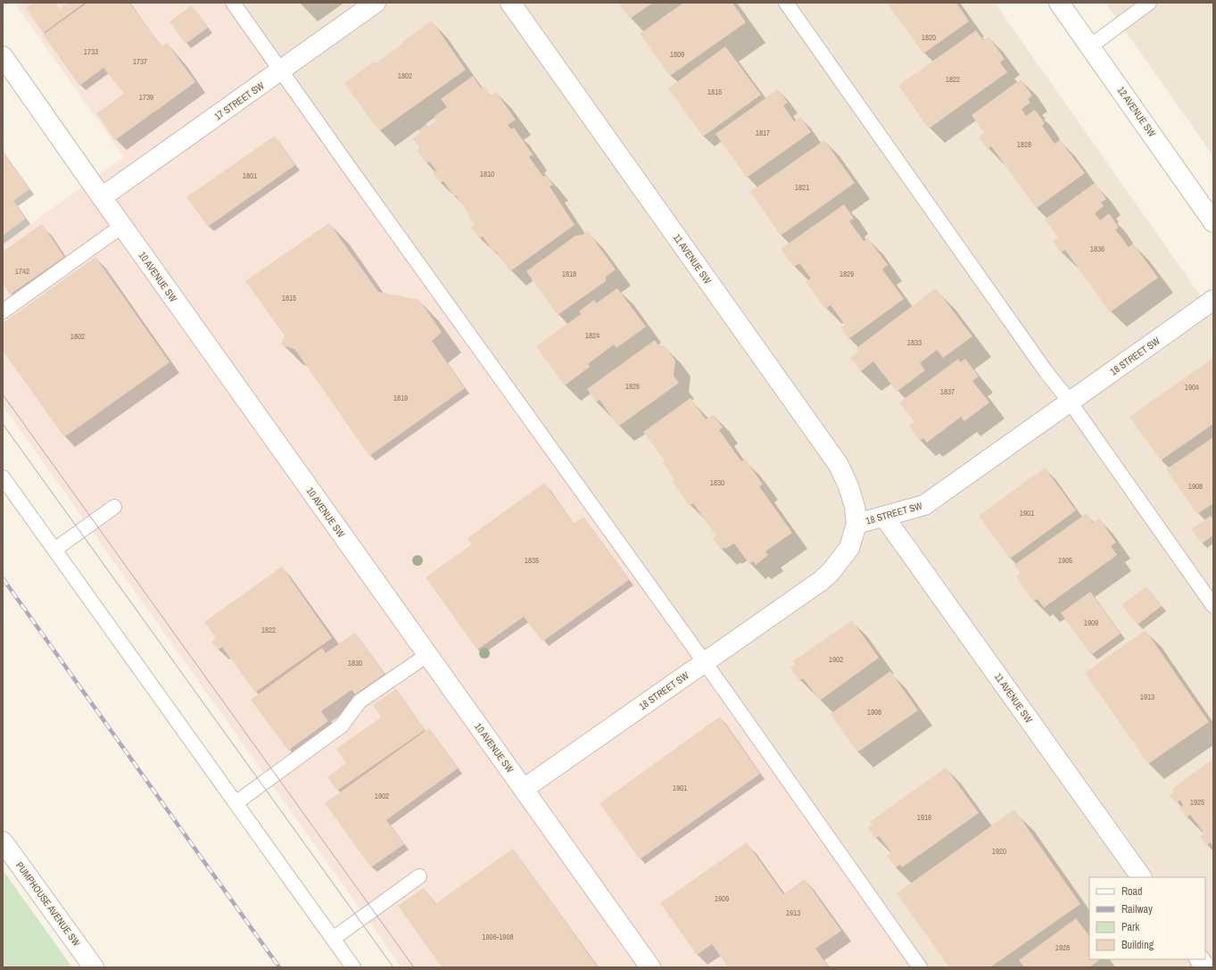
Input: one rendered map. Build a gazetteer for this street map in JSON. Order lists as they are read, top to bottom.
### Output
{
  "streets": {
    "street": [
      "17 STREET SW",
      "12 AVENUE SW",
      "11 AVENUE SW",
      "10 AVENUE SW",
      "18 STREET SW",
      "PUMPHOUSE AVENUE SW"
    ]
  },
  "crossings": [
    ["17 STREET SW", "10 AVENUE SW"],
    ["11 AVENUE SW", "18 STREET SW"],
    ["10 AVENUE SW", "18 STREET SW"]
  ],
  "house_numbers": [
    "1820",
    "1733",
    "1809",
    "1737",
    "1802",
    "1822",
    "1815",
    "1739",
    "1817",
    "1828",
    "1810",
    "1801",
    "1821",
    "1836",
    "1742",
    "1818",
    "1829",
    "1815",
    "1824",
    "1802",
    "1833",
    "1826",
    "1904",
    "1837",
    "1819",
    "1830",
    "1908",
    "1901",
    "1835",
    "1905",
    "1909",
    "1822",
    "1902",
    "1830",
    "1913",
    "1908",
    "1901",
    "1902",
    "1925",
    "1916",
    "1920",
    "1909",
    "1913",
    "1906-1908",
    "1928"
  ],
  "legend": [
    "Road",
    "Railway",
    "Park",
    "Building"
  ]
}
